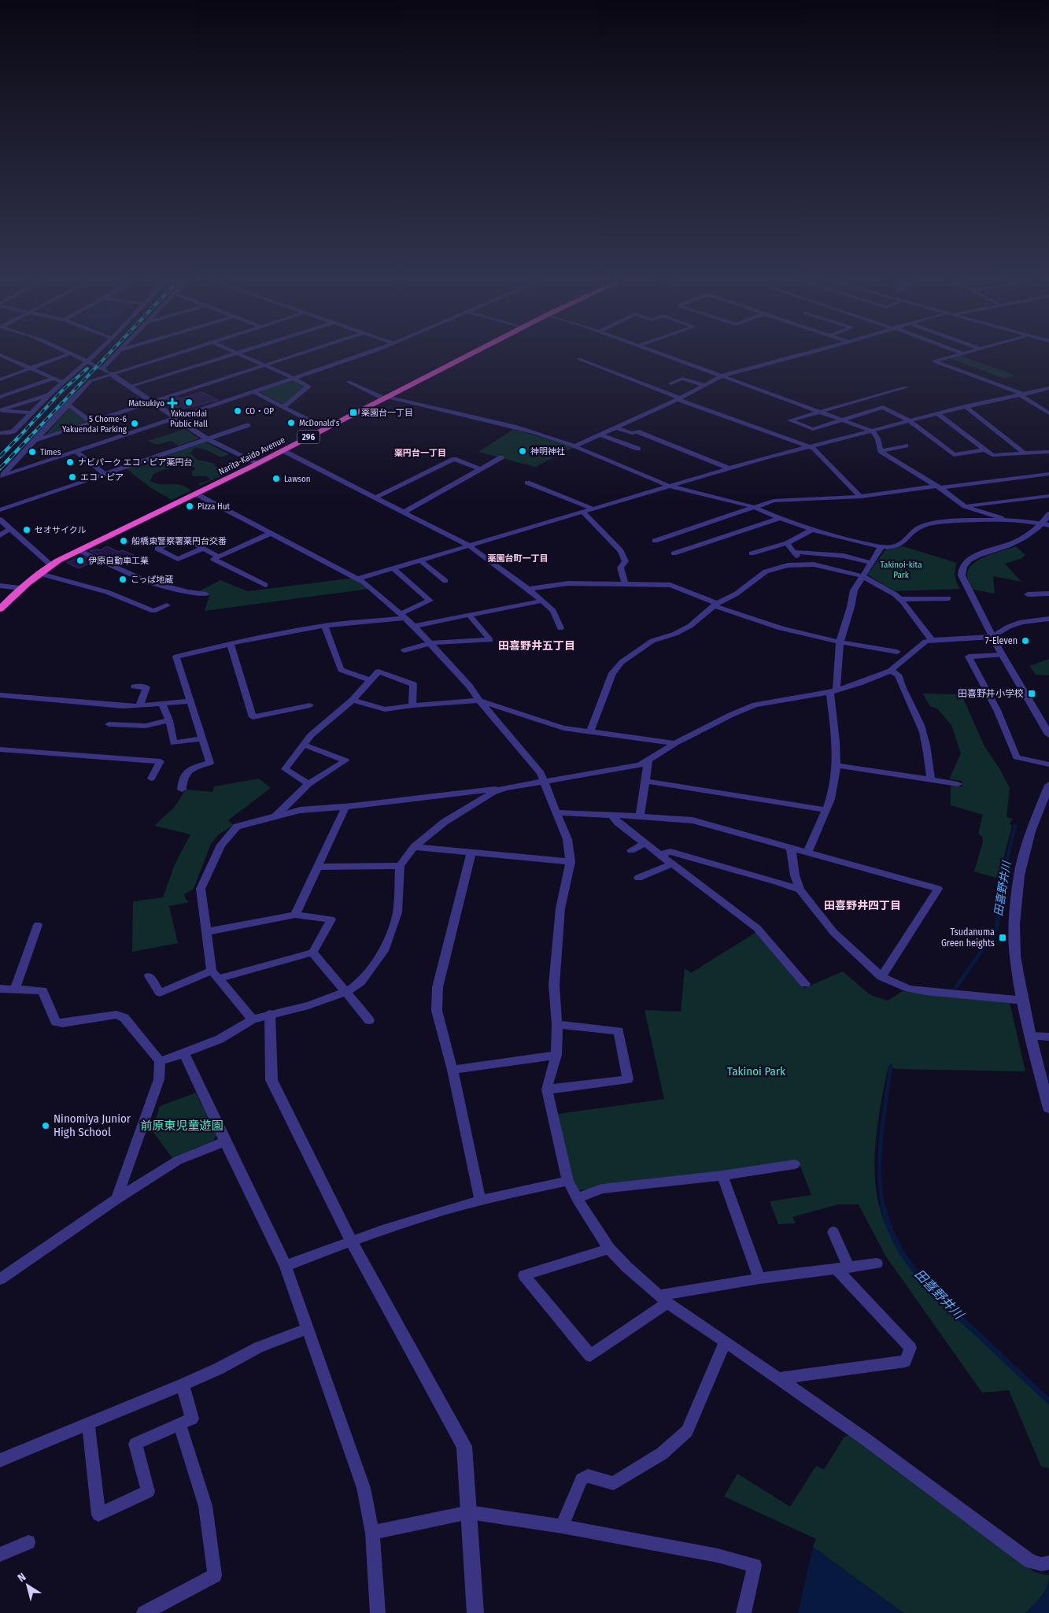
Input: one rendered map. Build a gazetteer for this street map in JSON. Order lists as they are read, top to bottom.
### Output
{
  "streets": {
    "highway": ["296", "Narita-Kaido Avenue"]
  },
  "districts": [
    "薬円台一丁目",
    "薬園台町一丁目",
    "田喜野井五丁目",
    "田喜野井四丁目"
  ],
  "water": ["田喜野井川"],
  "parks": ["Takinoi-kita Park", "Takinoi Park", "前原東児童遊園"],
  "places": {
    "other": [
      "Yakuendai Public Hall",
      "CO・OP",
      "McDonald's",
      "5 Chome-6 Yakuendai Parking",
      "神明神社",
      "Times",
      "ナビパーク エコ・ピア薬円台",
      "エコ・ピア",
      "Lawson",
      "Pizza Hut",
      "セオサイクル",
      "船橋東警察署薬円台交番",
      "伊原自動車工業",
      "こっぱ地蔵",
      "7-Eleven",
      "Ninomiya Junior High School"
    ],
    "health": ["Matsukiyo"],
    "transit": ["薬園台一丁目", "田喜野井小学校", "Tsudanuma Green heights"]
  },
  "north": "top left"
}
